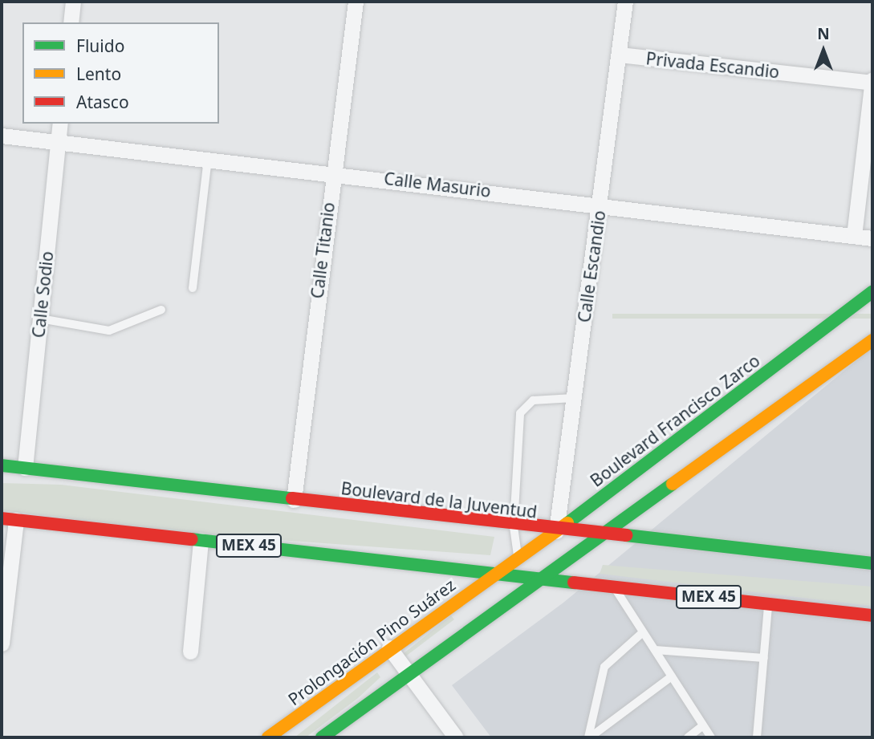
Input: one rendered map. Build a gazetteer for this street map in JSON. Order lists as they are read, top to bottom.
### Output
{
  "streets": {
    "main road": [
      "Boulevard Francisco Zarco",
      "Boulevard de la Juventud",
      "MEX 45",
      "Prolongación Pino Suárez"
    ],
    "street": [
      "Privada Escandio",
      "Calle Masurio",
      "Calle Titanio",
      "Calle Escandio",
      "Calle Sodio"
    ]
  },
  "crossings": [
    ["Privada Escandio", "Calle Escandio"],
    ["Calle Masurio", "Calle Titanio"],
    ["Calle Masurio", "Calle Escandio"],
    ["Calle Masurio", "Calle Sodio"],
    ["Calle Titanio", "Boulevard de la Juventud"],
    ["Calle Escandio", "Boulevard Francisco Zarco"],
    ["Calle Escandio", "Boulevard de la Juventud"],
    ["Calle Sodio", "Boulevard de la Juventud"],
    ["Boulevard Francisco Zarco", "Boulevard de la Juventud"],
    ["Boulevard Francisco Zarco", "MEX 45"],
    ["Boulevard Francisco Zarco", "Prolongación Pino Suárez"],
    ["MEX 45", "Prolongación Pino Suárez"]
  ],
  "legend": ["Fluido", "Lento", "Atasco"],
  "north": "top"
}
